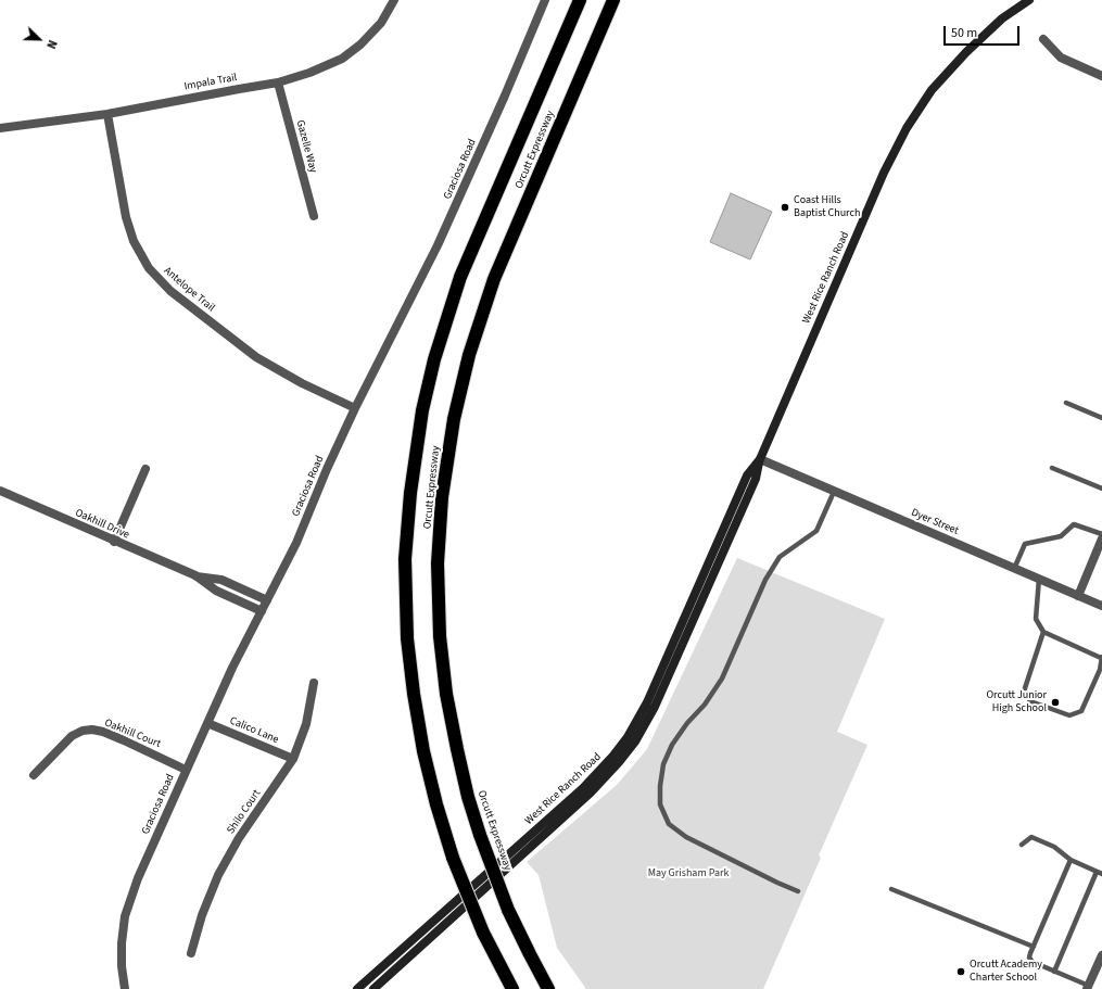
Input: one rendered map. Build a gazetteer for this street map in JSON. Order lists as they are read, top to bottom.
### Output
{
  "streets": {
    "highway": ["Orcutt Expressway"],
    "main road": ["West Rice Ranch Road"],
    "street": [
      "Impala Trail",
      "Gazelle Way",
      "Graciosa Road",
      "Antelope Trail",
      "Dyer Street",
      "Oakhill Drive",
      "Calico Lane",
      "Oakhill Court",
      "Shilo Court"
    ]
  },
  "crossings": [
    ["Impala Trail", "Gazelle Way"],
    ["Impala Trail", "Antelope Trail"],
    ["Graciosa Road", "Antelope Trail"],
    ["Graciosa Road", "Oakhill Drive"],
    ["Graciosa Road", "Calico Lane"],
    ["Graciosa Road", "Oakhill Court"],
    ["West Rice Ranch Road", "Dyer Street"],
    ["Calico Lane", "Shilo Court"]
  ],
  "parks": ["May Grisham Park"],
  "places": ["Coast Hills Baptist Church", "Orcutt Junior High School", "Orcutt Academy Charter School"],
  "scale_bar": "50 m",
  "north": "bottom right"
}
